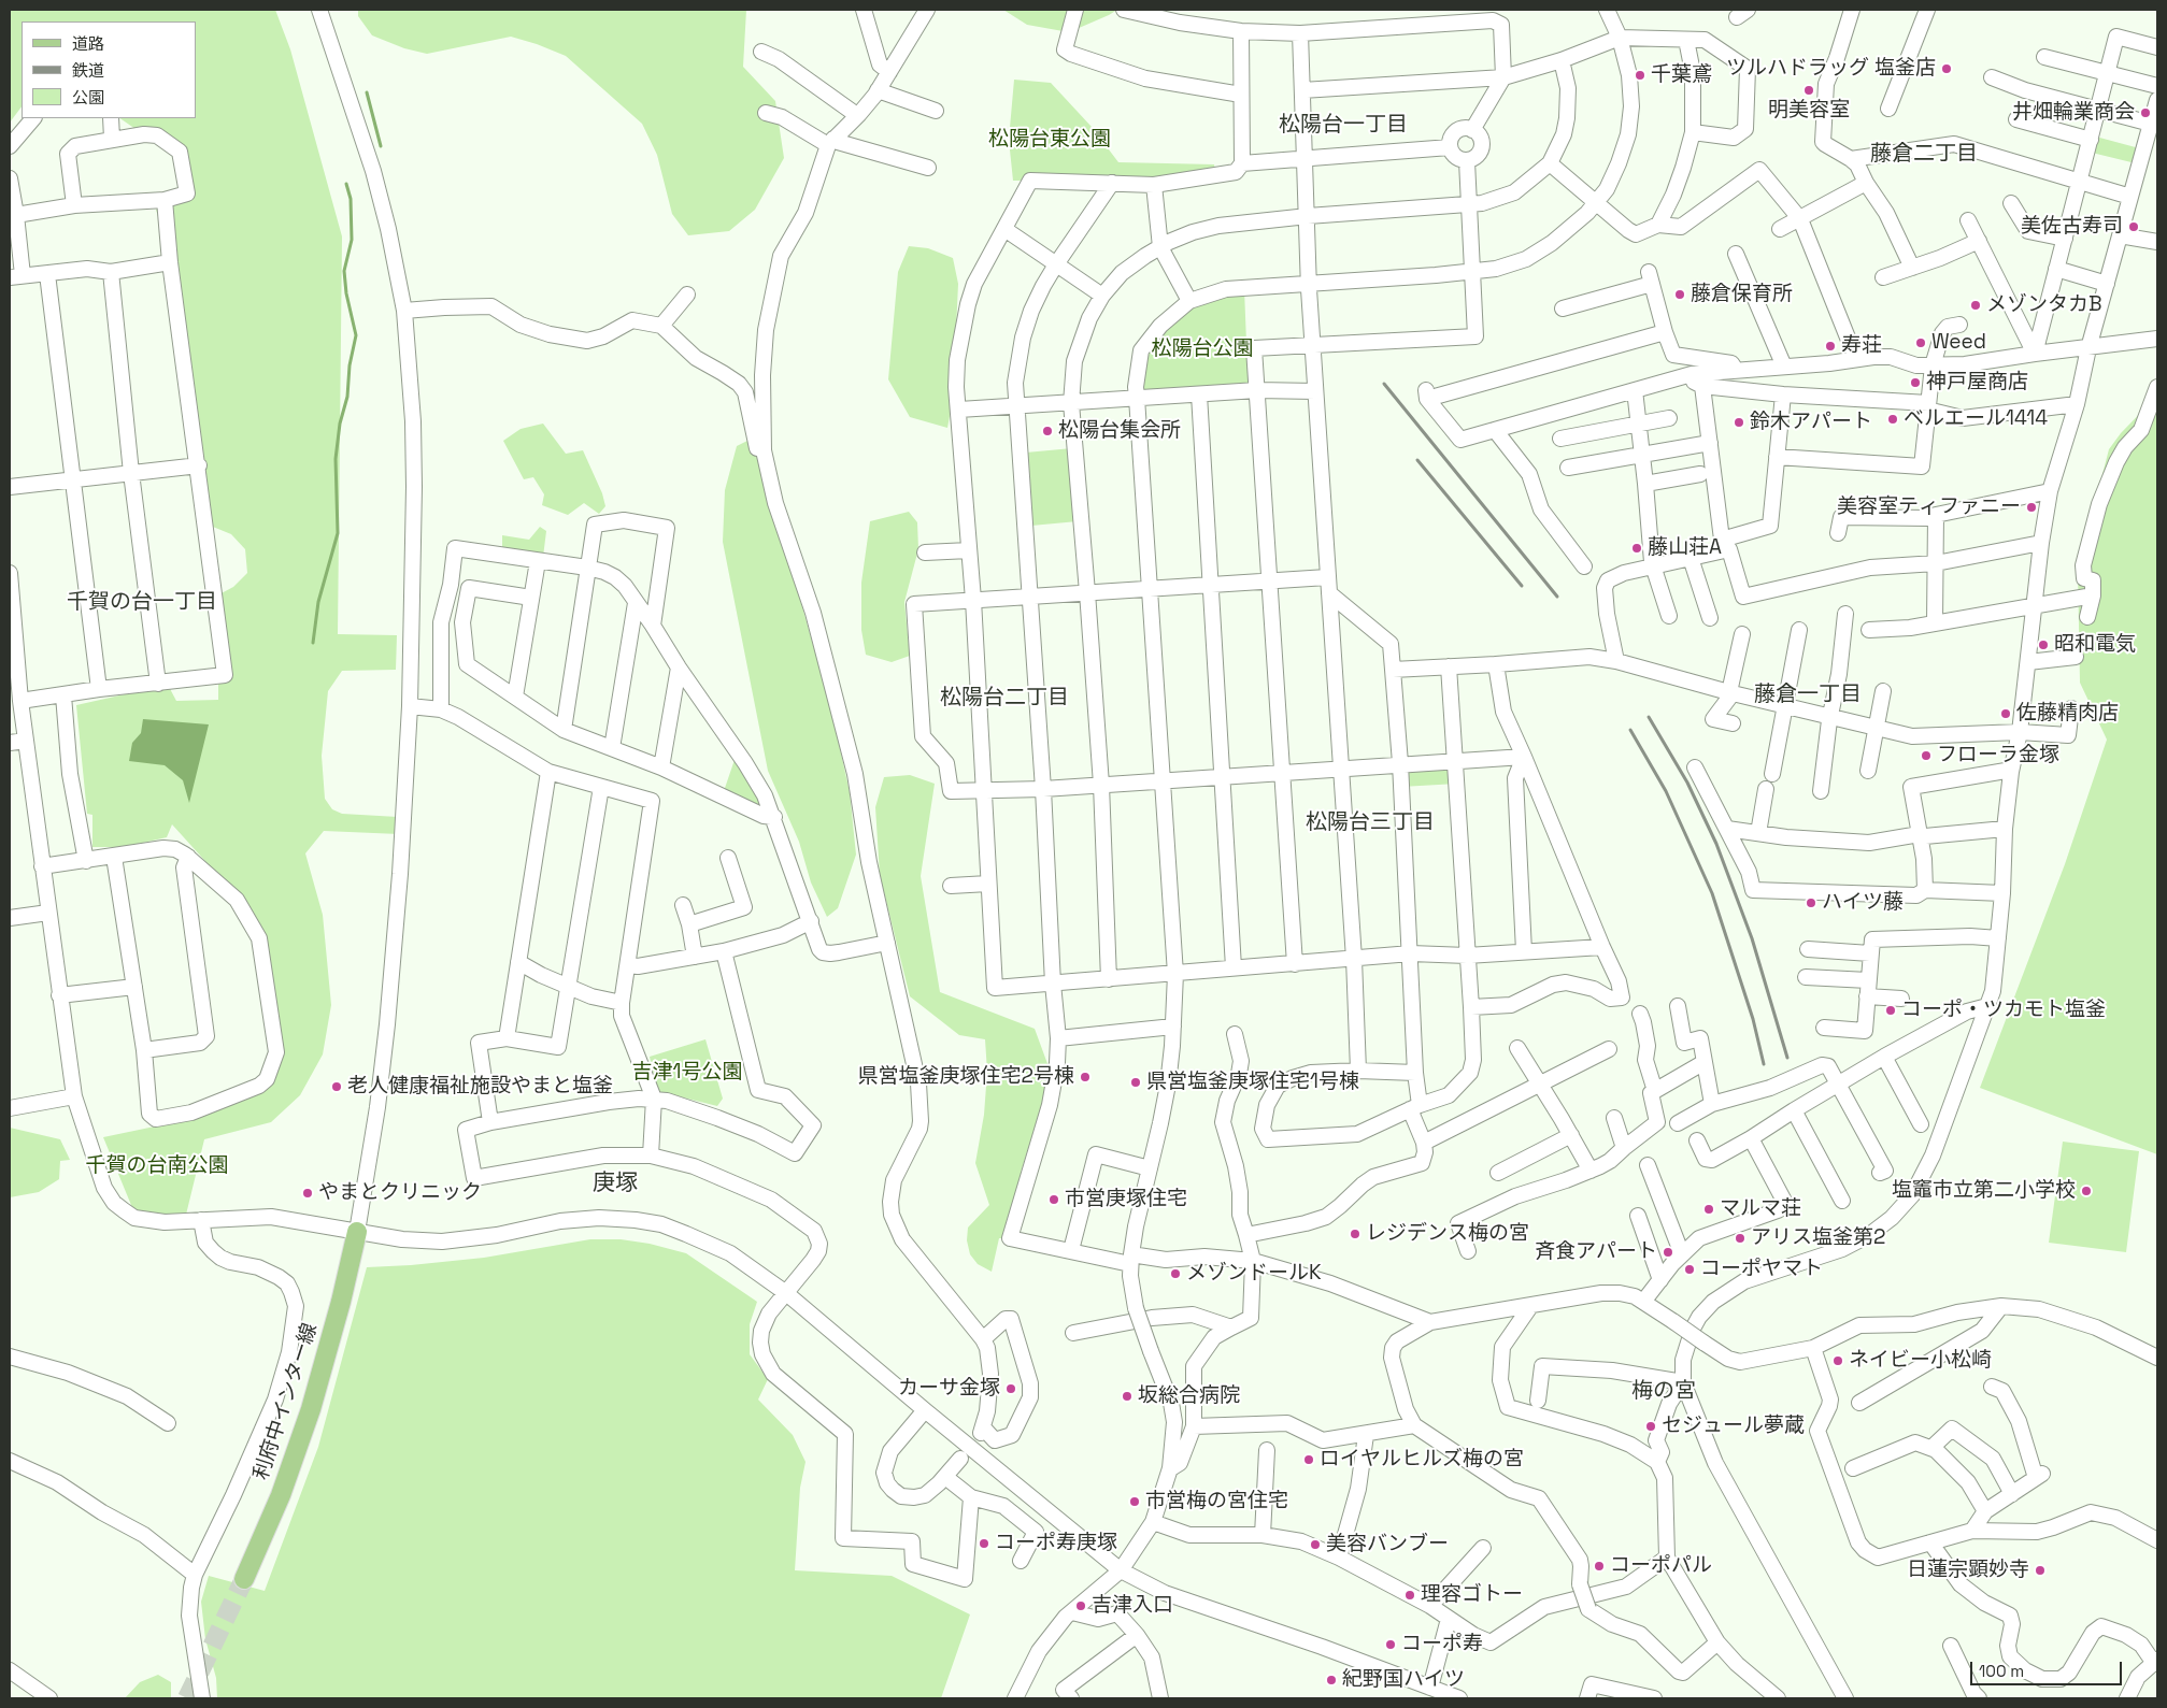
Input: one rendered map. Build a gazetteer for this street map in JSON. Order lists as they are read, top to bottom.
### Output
{
  "streets": {
    "main road": ["利府中インター線"]
  },
  "districts": [
    "松陽台一丁目",
    "藤倉二丁目",
    "千賀の台一丁目",
    "藤倉一丁目",
    "松陽台二丁目",
    "松陽台三丁目",
    "庚塚",
    "梅の宮"
  ],
  "parks": [
    "松陽台東公園",
    "松陽台公園",
    "吉津1号公園",
    "千賀の台南公園"
  ],
  "places": [
    "ツルハドラッグ 塩釜店",
    "千葉鳶",
    "明美容室",
    "井畑輪業商会",
    "美佐古寿司",
    "藤倉保育所",
    "メゾンタカB",
    "Weed",
    "寿荘",
    "神戸屋商店",
    "ベルエール1414",
    "鈴木アパート",
    "松陽台集会所",
    "美容室ティファニー",
    "藤山荘A",
    "昭和電気",
    "佐藤精肉店",
    "フローラ金塚",
    "ハイツ藤",
    "コーポ・ツカモト塩釜",
    "県営塩釜庚塚住宅2号棟",
    "県営塩釜庚塚住宅1号棟",
    "老人健康福祉施設やまと塩釜",
    "塩竈市立第二小学校",
    "やまとクリニック",
    "市営庚塚住宅",
    "マルマ荘",
    "レジデンス梅の宮",
    "アリス塩釜第2",
    "斉食アパート",
    "コーポヤマト",
    "メゾンドールK",
    "ネイビー小松崎",
    "カーサ金塚",
    "坂総合病院",
    "セジュール夢蔵",
    "ロイヤルヒルズ梅の宮",
    "市営梅の宮住宅",
    "コーポ寿庚塚",
    "美容バンブー",
    "コーポパル",
    "日蓮宗顕妙寺",
    "理容ゴトー",
    "吉津入口",
    "コーポ寿",
    "紀野国ハイツ"
  ],
  "legend": ["道路", "鉄道", "公園"],
  "scale_bar": "100 m"
}
